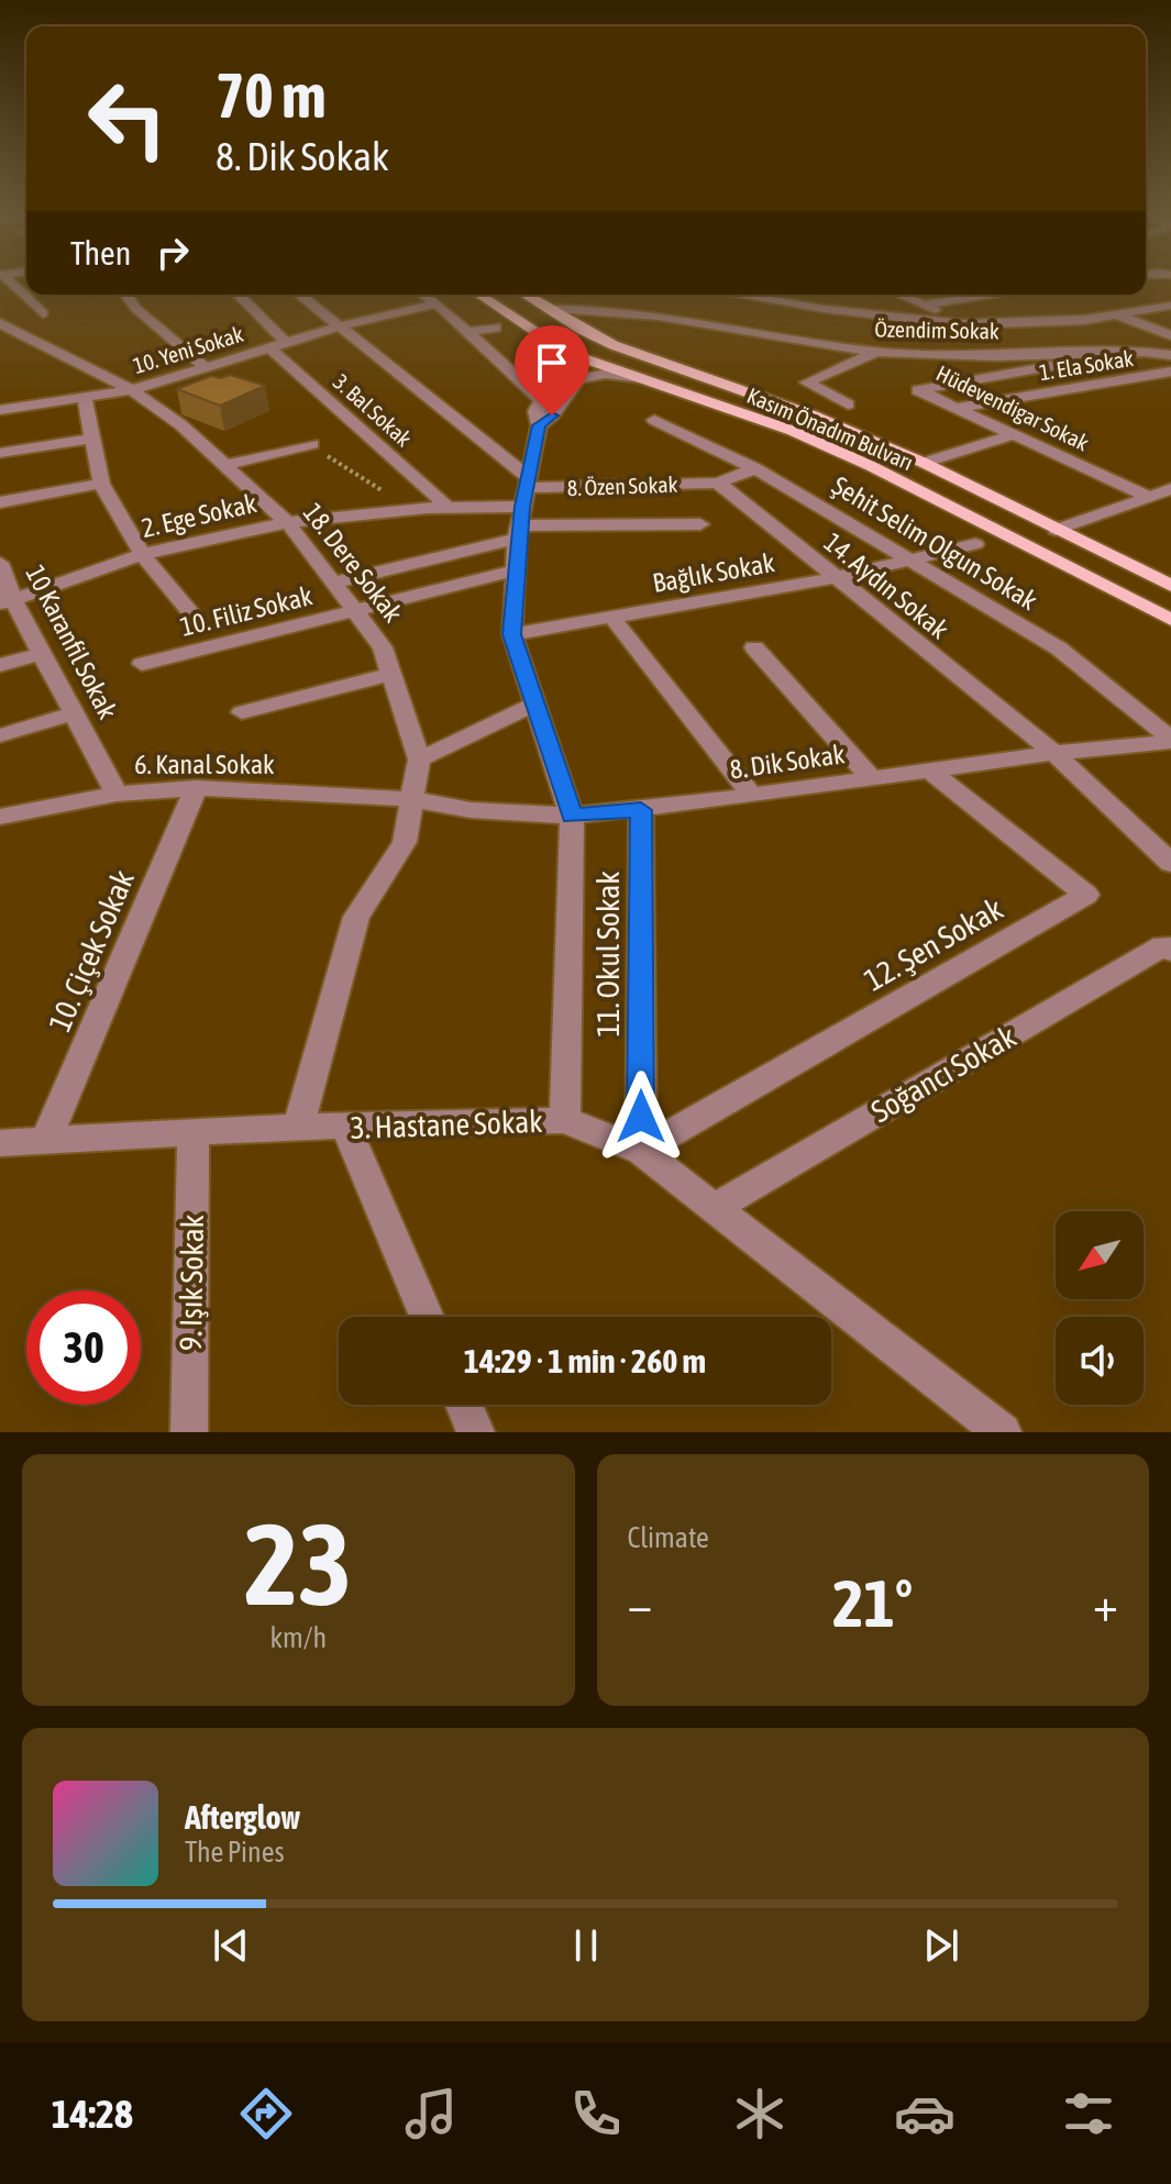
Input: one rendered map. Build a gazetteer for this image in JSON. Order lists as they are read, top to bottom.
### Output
{
  "streets": {
    "main road": ["Kasım Önadım Bulvarı"],
    "street": [
      "Özendim Sokak",
      "10. Yeni Sokak",
      "1. Ela Sokak",
      "Hüdevendigar Sokak",
      "3. Bal Sokak",
      "8. Özen Sokak",
      "2. Ege Sokak",
      "Şehit Selim Olgun Sokak",
      "18. Dere Sokak",
      "Bağlık Sokak",
      "14. Aydın Sokak",
      "10. Filiz Sokak",
      "10 Karanfil Sokak",
      "8. Dik Sokak",
      "6. Kanal Sokak",
      "12. Şen Sokak",
      "10. Çiçek Sokak",
      "11. Okul Sokak",
      "Soğancı Sokak",
      "3. Hastane Sokak",
      "9. Işık Sokak"
    ]
  },
  "crossings": [
    ["Özendim Sokak", "Hüdevendigar Sokak"],
    ["Özendim Sokak", "Kasım Önadım Bulvarı"],
    ["10. Yeni Sokak", "3. Bal Sokak"],
    ["10. Yeni Sokak", "18. Dere Sokak"],
    ["1. Ela Sokak", "Hüdevendigar Sokak"],
    ["3. Bal Sokak", "2. Ege Sokak"],
    ["Kasım Önadım Bulvarı", "8. Özen Sokak"],
    ["8. Özen Sokak", "2. Ege Sokak"],
    ["8. Özen Sokak", "Bağlık Sokak"],
    ["8. Özen Sokak", "14. Aydın Sokak"],
    ["8. Özen Sokak", "10. Filiz Sokak"],
    ["8. Özen Sokak", "8. Dik Sokak"],
    ["8. Özen Sokak", "11. Okul Sokak"],
    ["2. Ege Sokak", "18. Dere Sokak"],
    ["2. Ege Sokak", "10 Karanfil Sokak"],
    ["Şehit Selim Olgun Sokak", "Bağlık Sokak"],
    ["Şehit Selim Olgun Sokak", "8. Dik Sokak"],
    ["18. Dere Sokak", "10. Filiz Sokak"],
    ["18. Dere Sokak", "8. Dik Sokak"],
    ["18. Dere Sokak", "6. Kanal Sokak"],
    ["18. Dere Sokak", "3. Hastane Sokak"],
    ["Bağlık Sokak", "14. Aydın Sokak"],
    ["14. Aydın Sokak", "8. Dik Sokak"],
    ["10 Karanfil Sokak", "6. Kanal Sokak"],
    ["8. Dik Sokak", "6. Kanal Sokak"],
    ["8. Dik Sokak", "12. Şen Sokak"],
    ["8. Dik Sokak", "11. Okul Sokak"],
    ["6. Kanal Sokak", "10. Çiçek Sokak"],
    ["12. Şen Sokak", "11. Okul Sokak"],
    ["12. Şen Sokak", "3. Hastane Sokak"],
    ["10. Çiçek Sokak", "3. Hastane Sokak"],
    ["11. Okul Sokak", "3. Hastane Sokak"],
    ["Soğancı Sokak", "3. Hastane Sokak"],
    ["3. Hastane Sokak", "9. Işık Sokak"]
  ],
  "north": "bottom left",
  "page": {
    "turn": ["70 m", "8. Dik Sokak"],
    "then": "Then",
    "limit": "30",
    "trip": "14:29 · 1 min · 260 m",
    "tile": [
      ["23", "km/h"],
      "Climate"
    ],
    "heat": ["−", "21°", "+"],
    "song": ["Afterglow", "The Pines"],
    "tabs": "14:28"
  }
}
